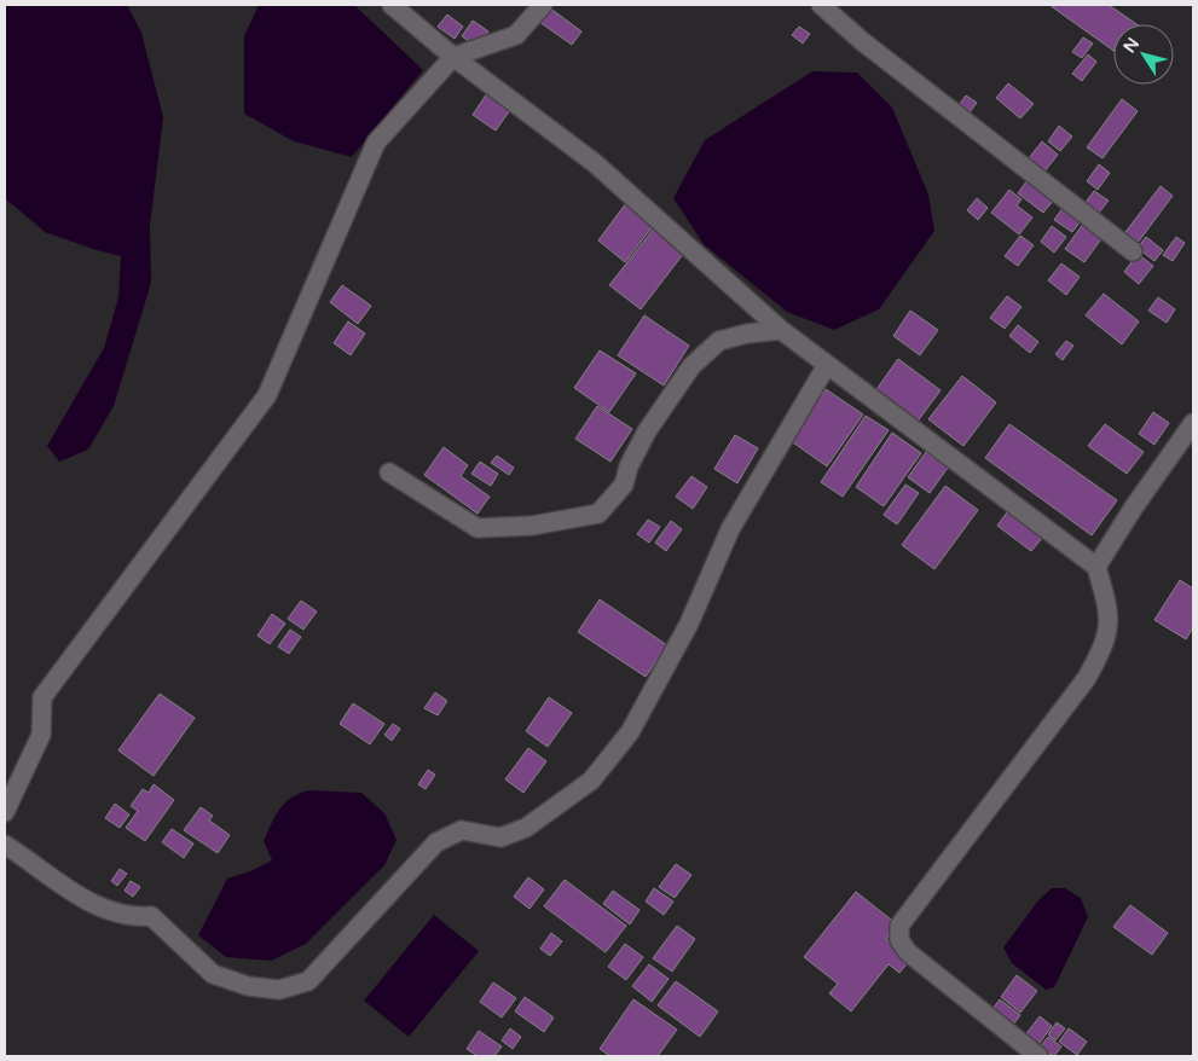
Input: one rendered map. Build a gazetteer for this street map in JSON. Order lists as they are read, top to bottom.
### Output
{
  "north": "top left"
}
